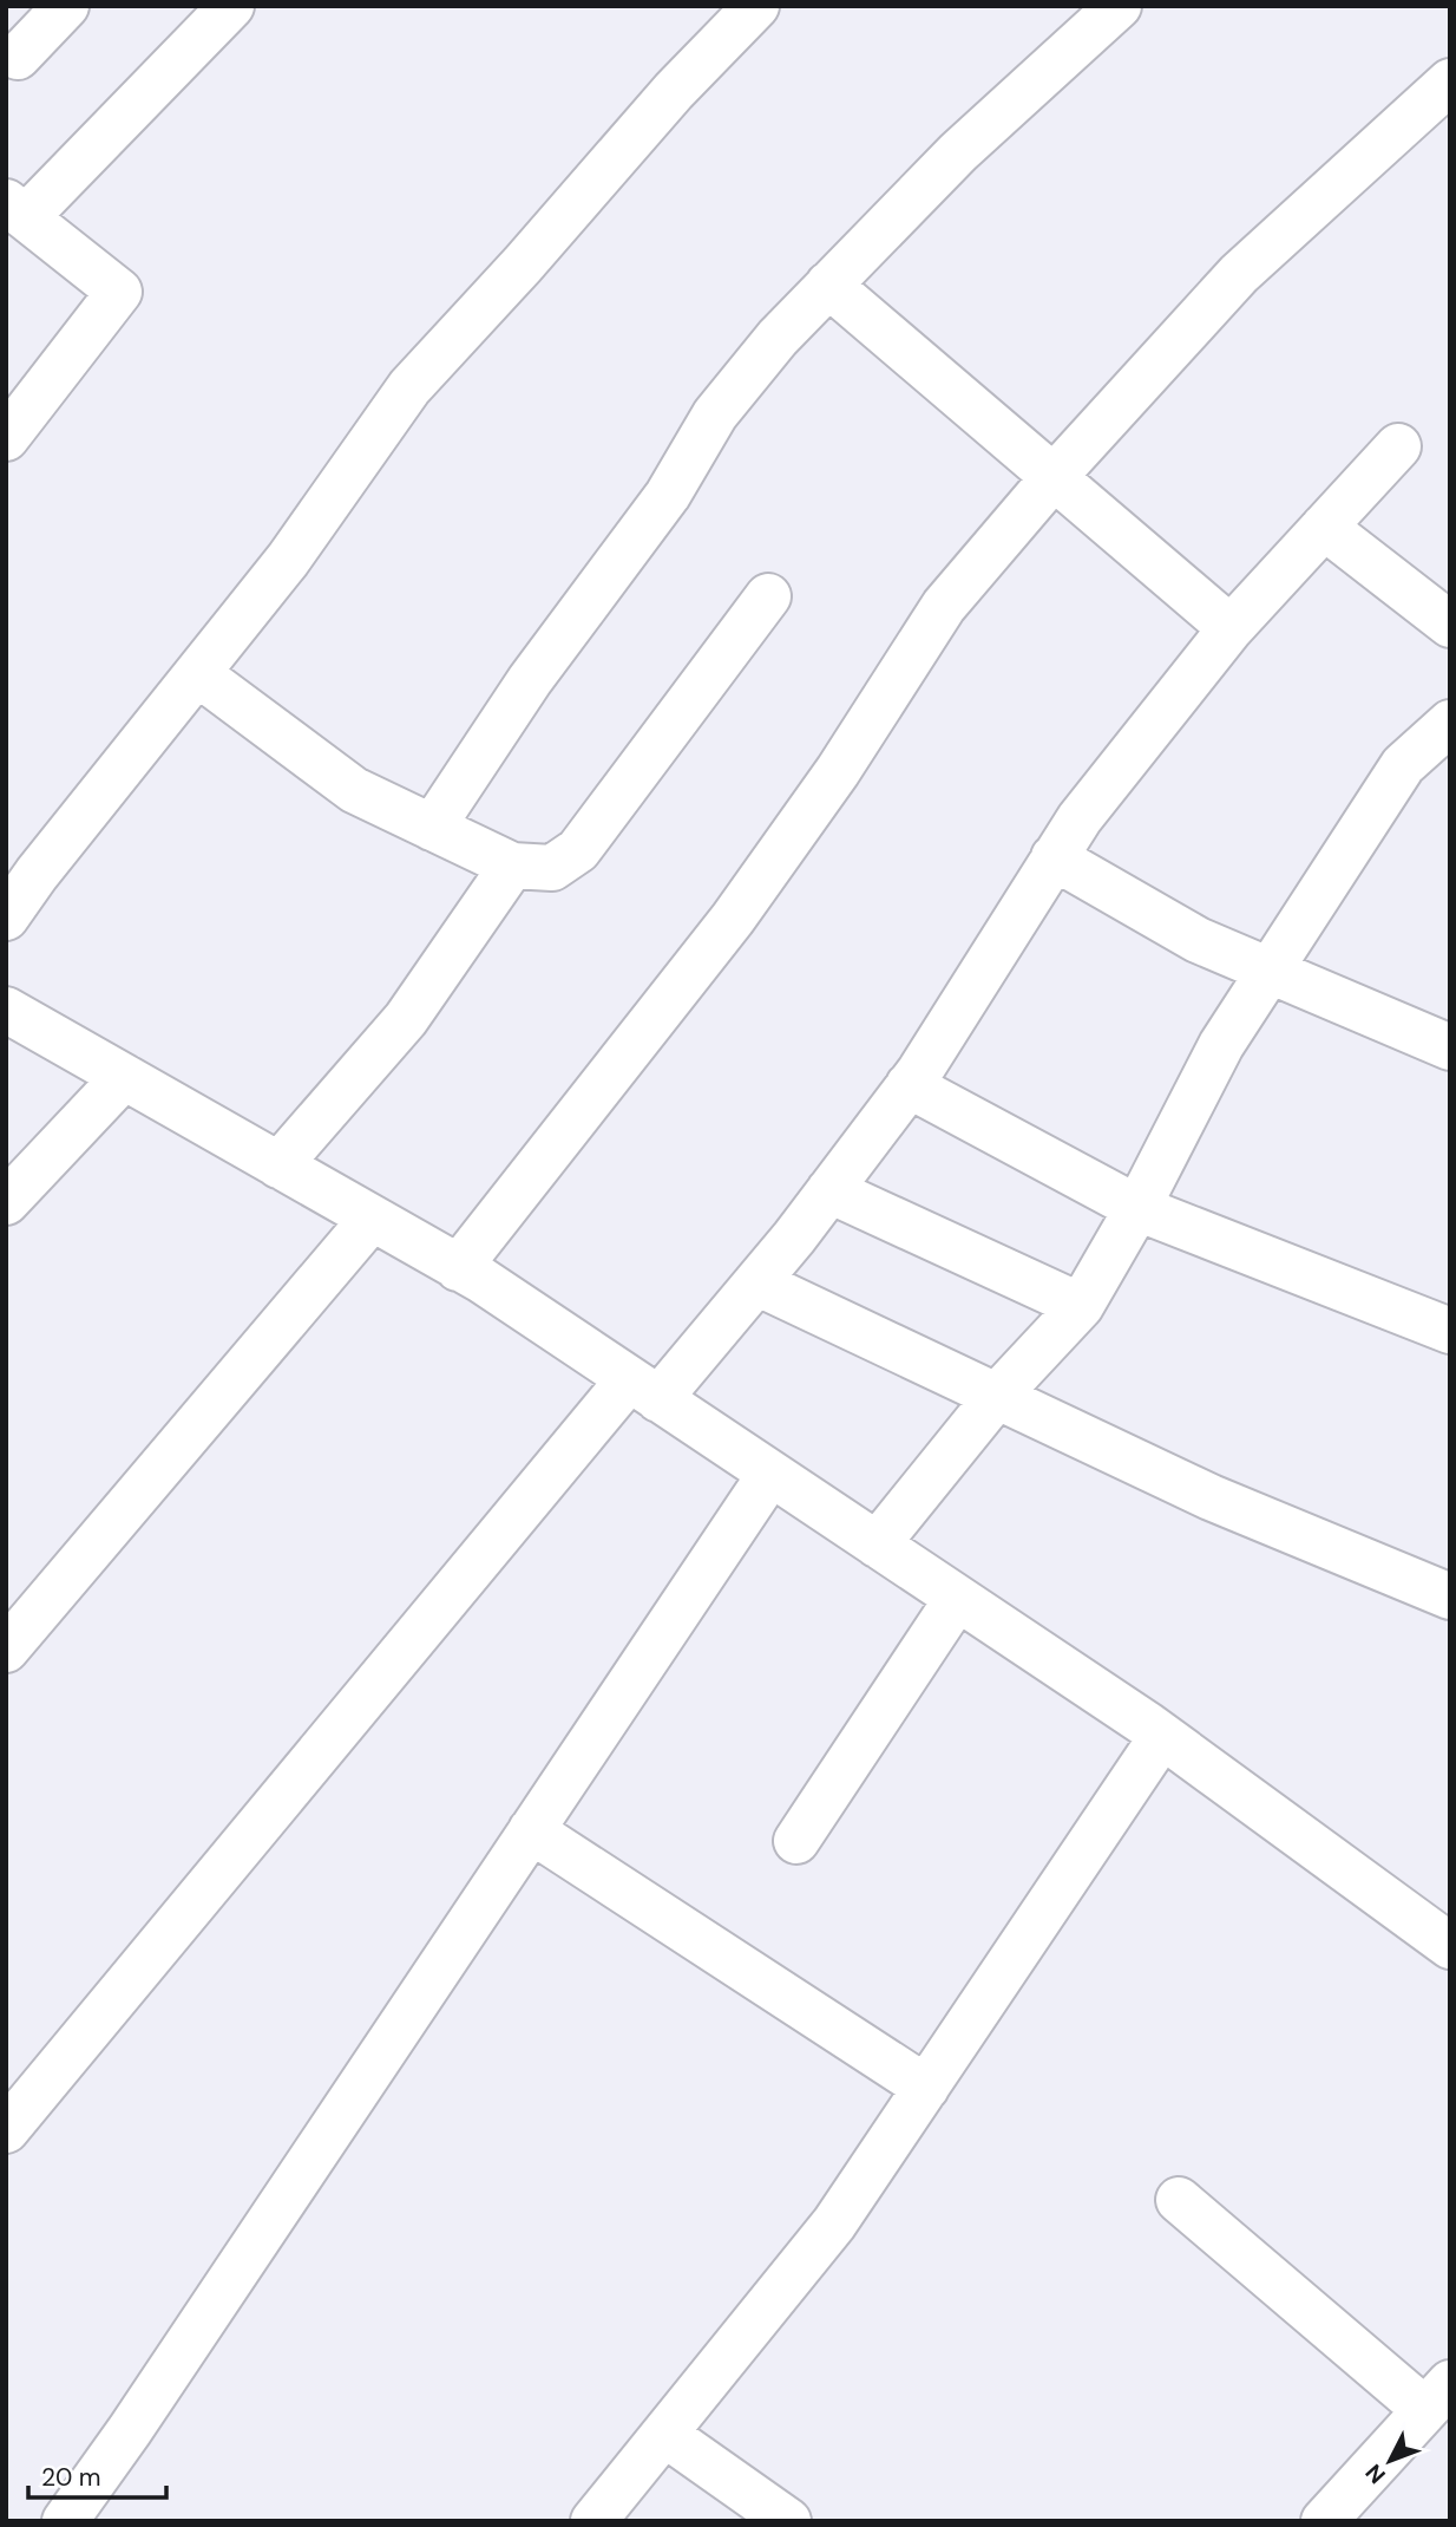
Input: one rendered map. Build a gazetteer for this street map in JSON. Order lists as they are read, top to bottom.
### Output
{
  "scale_bar": "20 m",
  "north": "bottom left"
}
